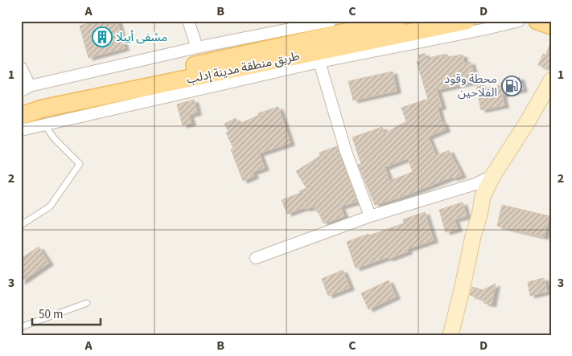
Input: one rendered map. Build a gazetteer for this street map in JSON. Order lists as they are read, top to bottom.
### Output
{
  "streets": {
    "main road": ["طريق منطقة مدينة إدلب"]
  },
  "places": {
    "building": ["مشفى أيبلا"],
    "fuel station": ["محطة وقود الفلاحين"]
  },
  "scale_bar": "50 m",
  "grid": {
    "columns": [
      "A",
      "B",
      "C",
      "D"
    ],
    "rows": ["1", "2", "3"]
  }
}
